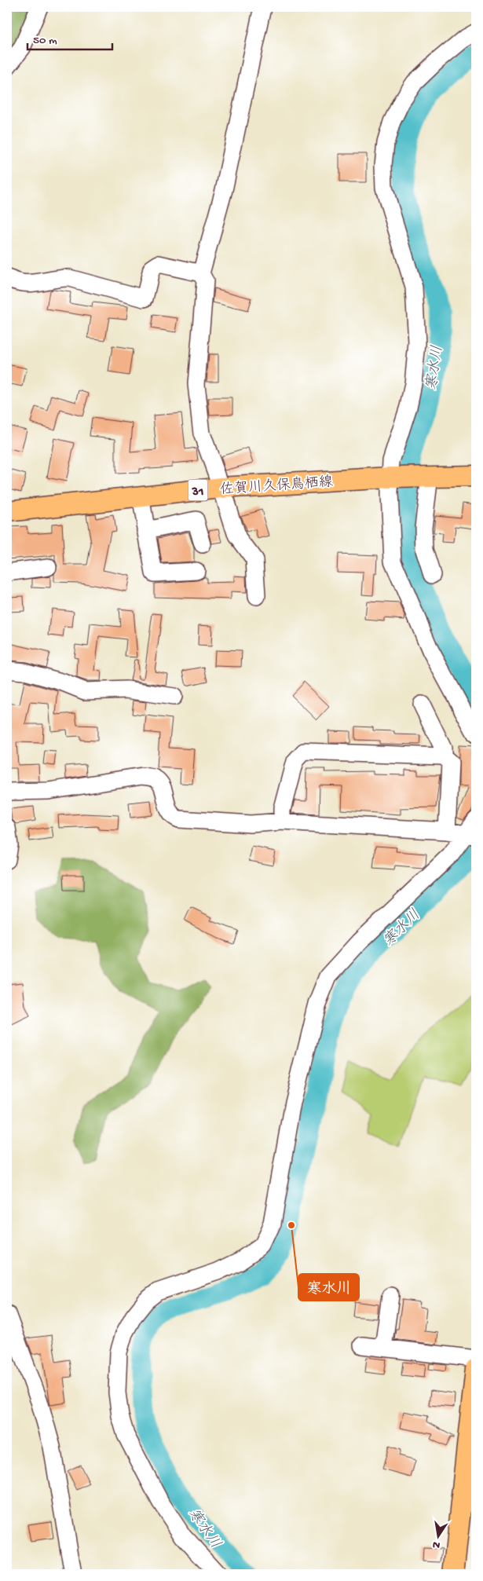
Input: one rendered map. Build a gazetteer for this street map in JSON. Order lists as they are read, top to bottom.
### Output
{
  "streets": {
    "main road": ["佐賀川久保鳥栖線", "31"]
  },
  "water": ["寒水川"],
  "places": ["寒水川"],
  "scale_bar": "50 m",
  "north": "bottom"
}
